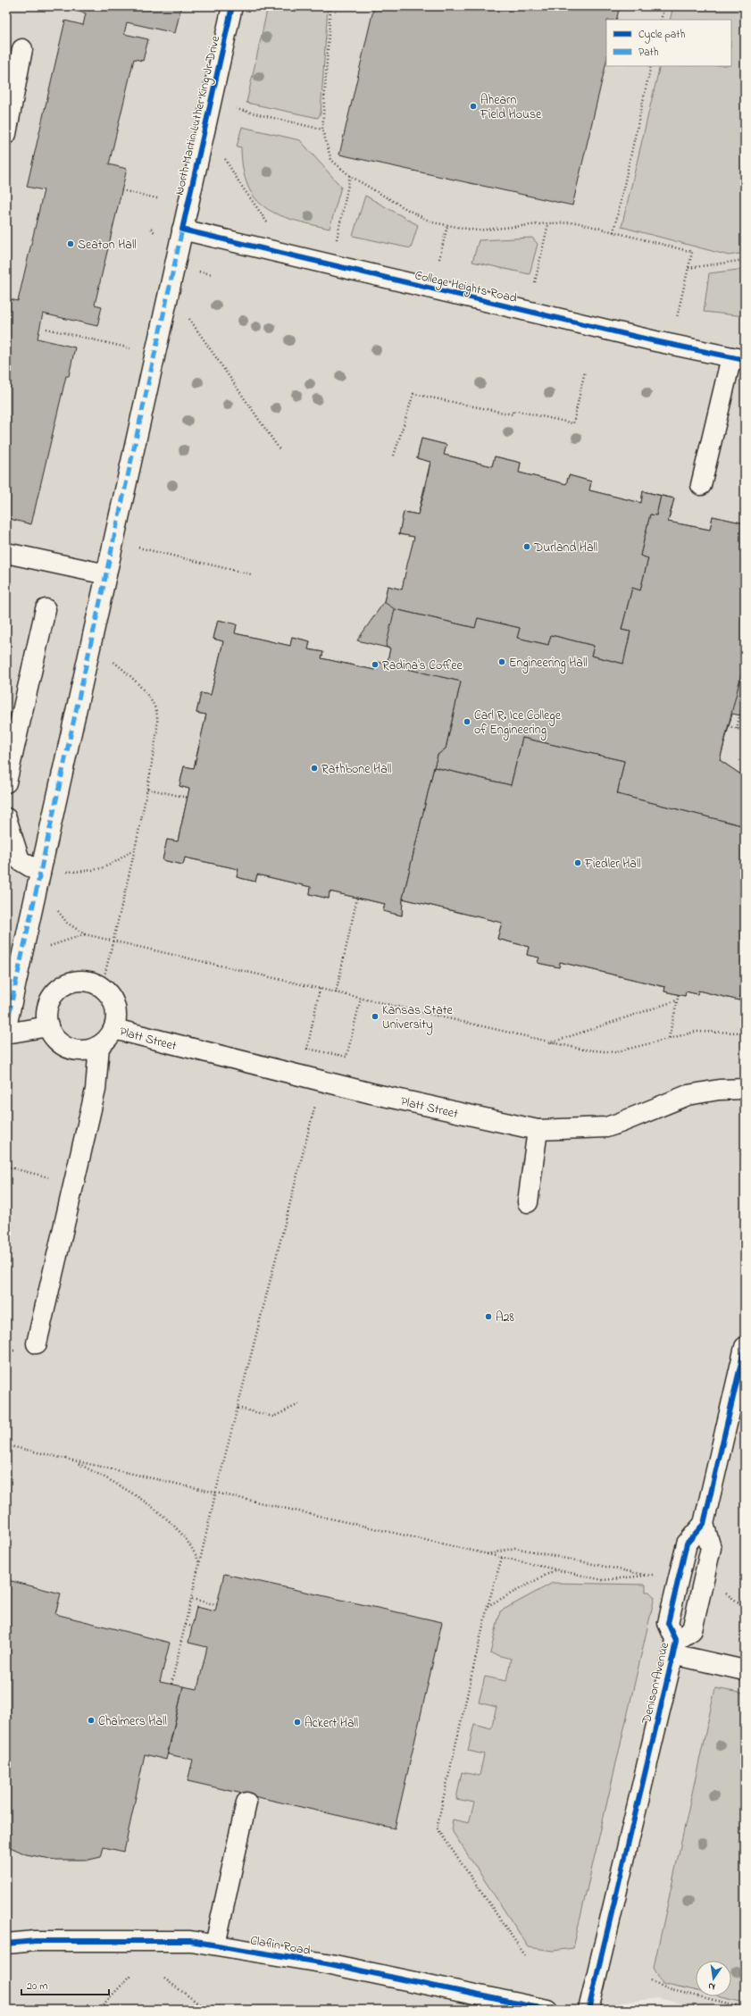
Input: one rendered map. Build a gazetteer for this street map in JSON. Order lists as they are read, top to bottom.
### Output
{
  "streets": {
    "street": [
      "North Martin Luther King Jr Drive",
      "College Heights Road",
      "Platt Street",
      "Denison Avenue",
      "Claflin Road"
    ]
  },
  "crossings": [
    ["North Martin Luther King Jr Drive", "College Heights Road"]
  ],
  "places": [
    "Ahearn Field House",
    "Seaton Hall",
    "Durland Hall",
    "Engineering Hall",
    "Radina's Coffee",
    "Carl R. Ice College of Engineering",
    "Rathbone Hall",
    "Fiedler Hall",
    "Kansas State University",
    "A28",
    "Chalmers Hall",
    "Ackert Hall"
  ],
  "legend": ["Cycle path", "Path"],
  "scale_bar": "20 m",
  "north": "bottom"
}
